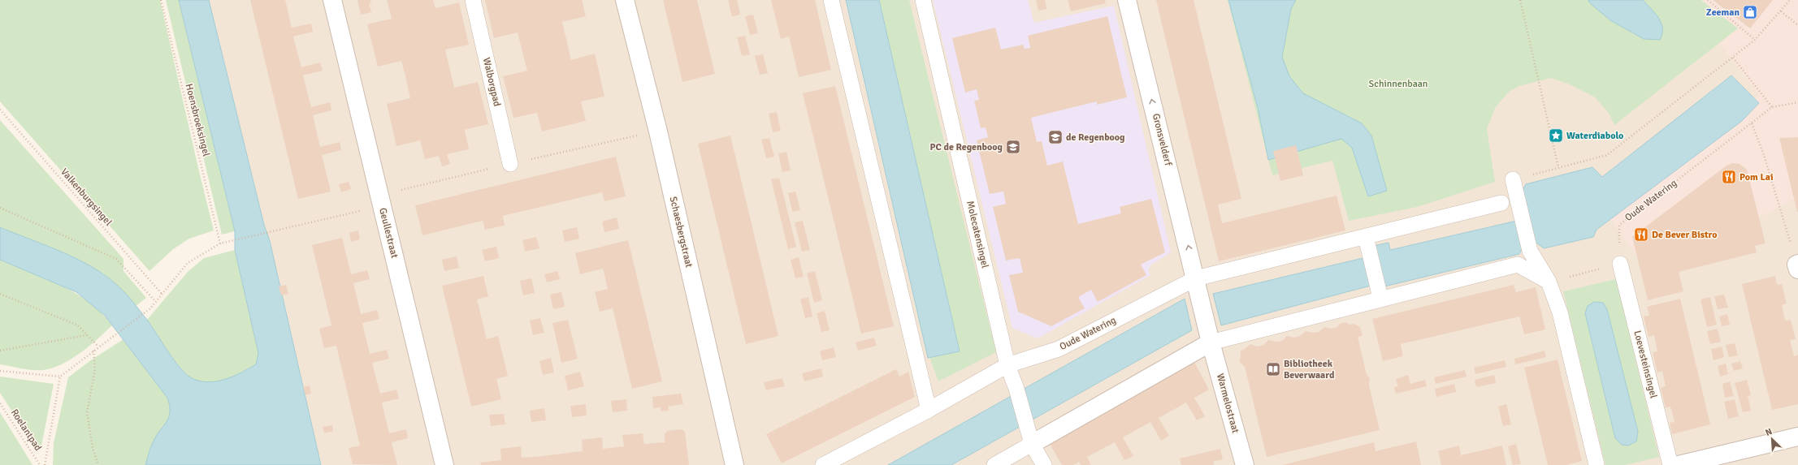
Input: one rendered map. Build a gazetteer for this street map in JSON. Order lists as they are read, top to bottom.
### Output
{
  "streets": {
    "street": [
      "Walborgpad",
      "Gronsvelderf",
      "Oude Watering",
      "Schaesbergstraat",
      "Geullestraat",
      "Molecatensingel",
      "Loevesteinsingel",
      "Warmelostraat"
    ],
    "path": ["Hoensbroeksingel", "Valkenburgsingel", "Roelantpad"]
  },
  "crossings": [
    ["Gronsvelderf", "Oude Watering"],
    ["Gronsvelderf", "Warmelostraat"],
    ["Oude Watering", "Molecatensingel"],
    ["Oude Watering", "Loevesteinsingel"]
  ],
  "one_way": ["Gronsvelderf"],
  "parks": ["Schinnenbaan"],
  "places": {
    "shop": ["Zeeman"],
    "place": ["Waterdiabolo"],
    "school or university": ["de Regenboog", "PC de Regenboog"],
    "restaurant": ["Pom Lai", "De Bever Bistro"],
    "library": ["Bibliotheek Beverwaard"]
  },
  "north": "top left"
}
